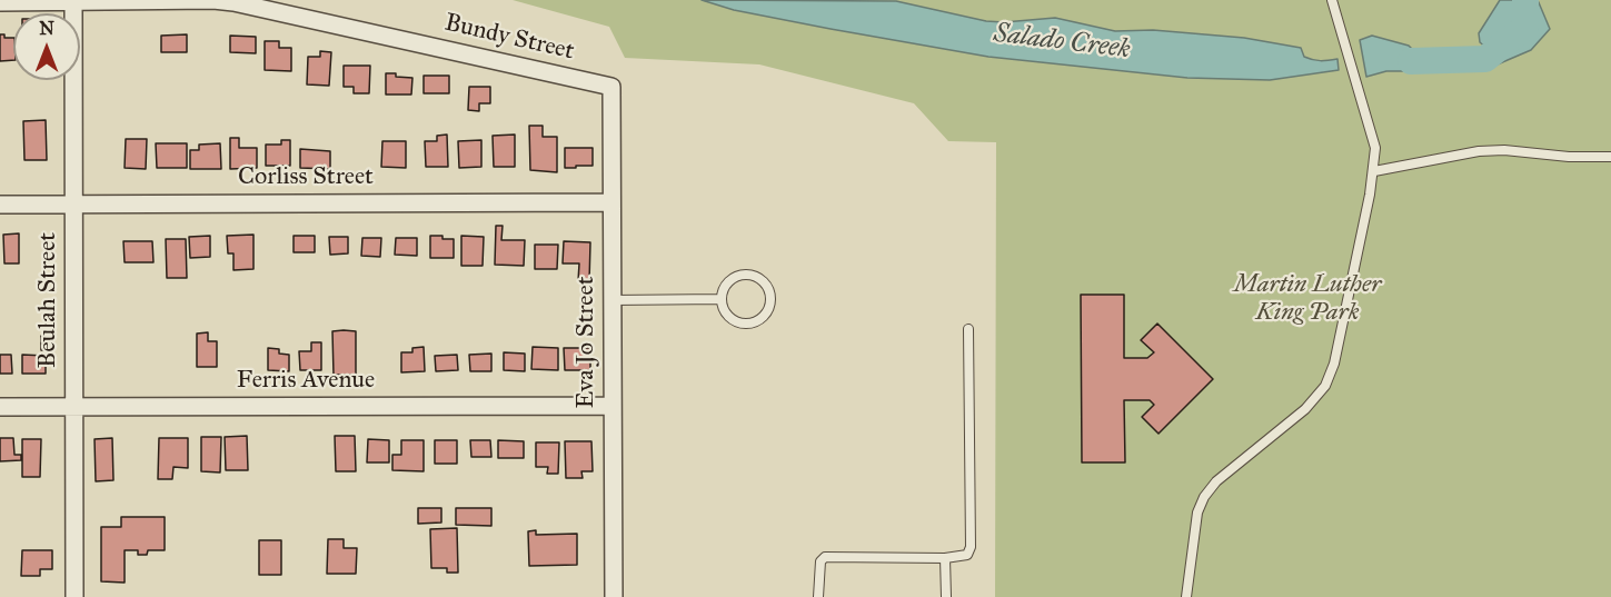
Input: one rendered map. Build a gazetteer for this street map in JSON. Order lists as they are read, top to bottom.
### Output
{
  "streets": {
    "street": [
      "Bundy Street",
      "Corliss Street",
      "Beulah Street",
      "Eva Jo Street",
      "Ferris Avenue"
    ]
  },
  "crossings": [
    ["Bundy Street", "Beulah Street"],
    ["Bundy Street", "Eva Jo Street"],
    ["Corliss Street", "Beulah Street"],
    ["Corliss Street", "Eva Jo Street"],
    ["Beulah Street", "Ferris Avenue"],
    ["Eva Jo Street", "Ferris Avenue"]
  ],
  "water": ["Salado Creek"],
  "parks": ["Martin Luther King Park"],
  "north": "top"
}
